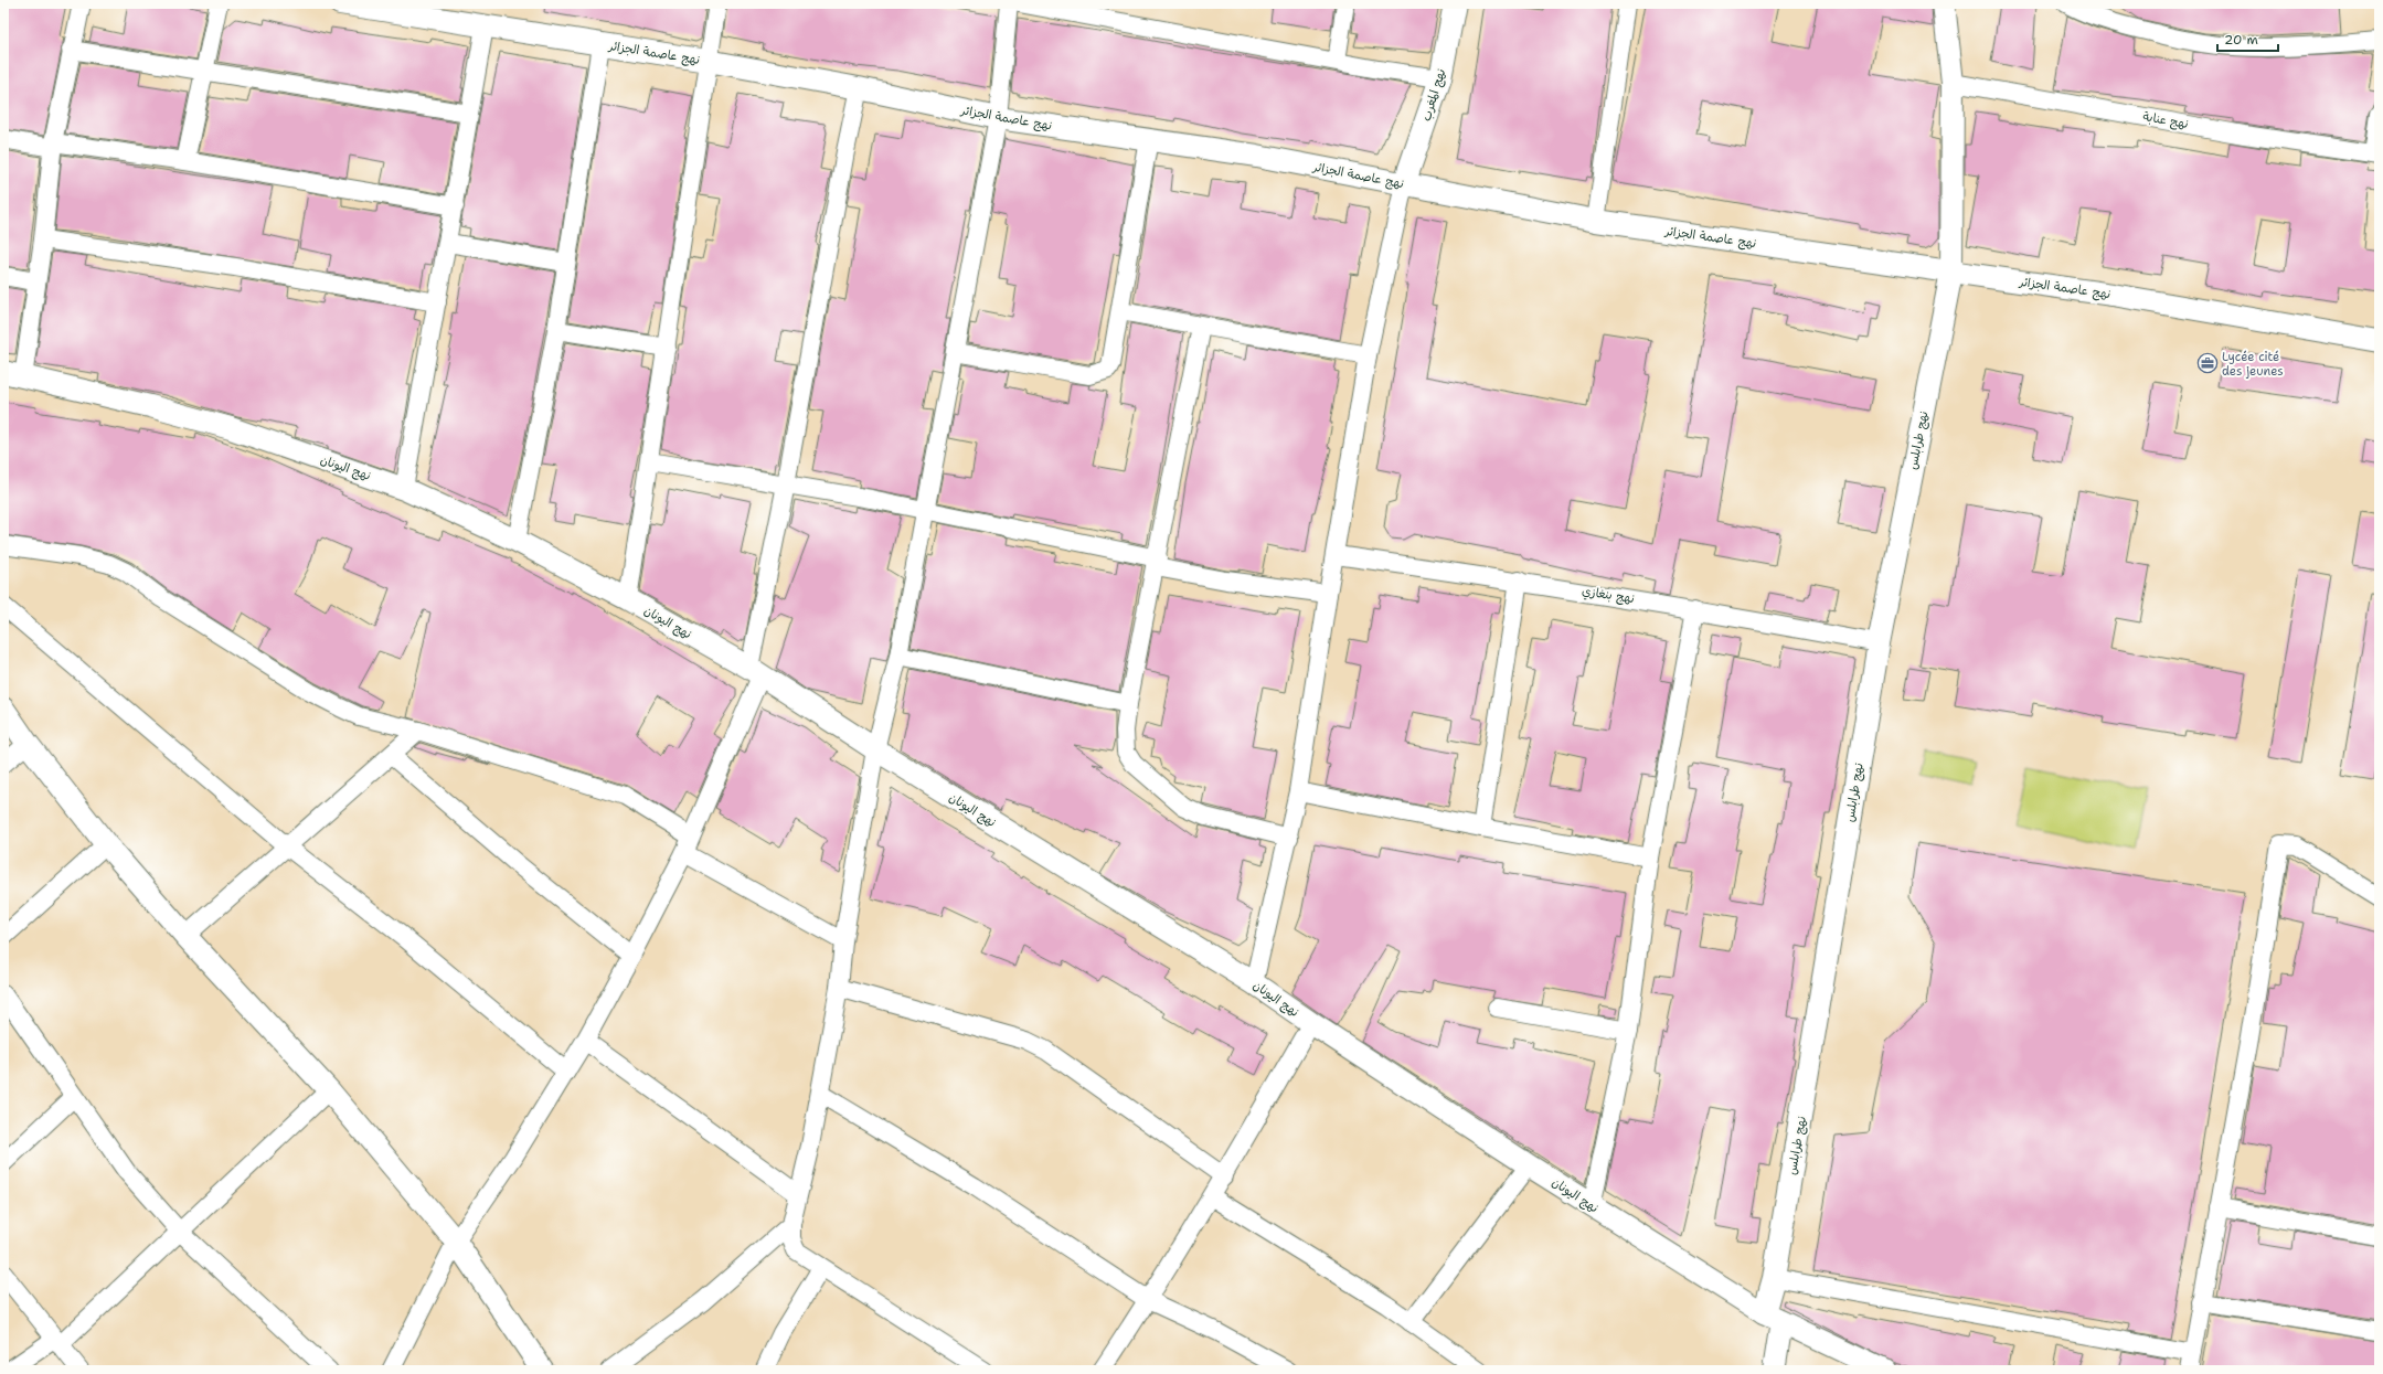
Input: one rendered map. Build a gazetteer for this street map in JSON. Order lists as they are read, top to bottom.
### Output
{
  "streets": {
    "street": [
      "نهج عاصمة الجزائر",
      "نهج المغرب",
      "نهج عنابة",
      "نهج طرابلس",
      "نهج اليونان",
      "نهج بنغازي"
    ]
  },
  "crossings": [
    ["نهج عاصمة الجزائر", "نهج المغرب"],
    ["نهج عاصمة الجزائر", "نهج طرابلس"],
    ["نهج عنابة", "نهج طرابلس"],
    ["نهج طرابلس", "نهج اليونان"],
    ["نهج طرابلس", "نهج بنغازي"]
  ],
  "places": {
    "office": ["Lycée cité des jeunes"]
  },
  "scale_bar": "20 m"
}
